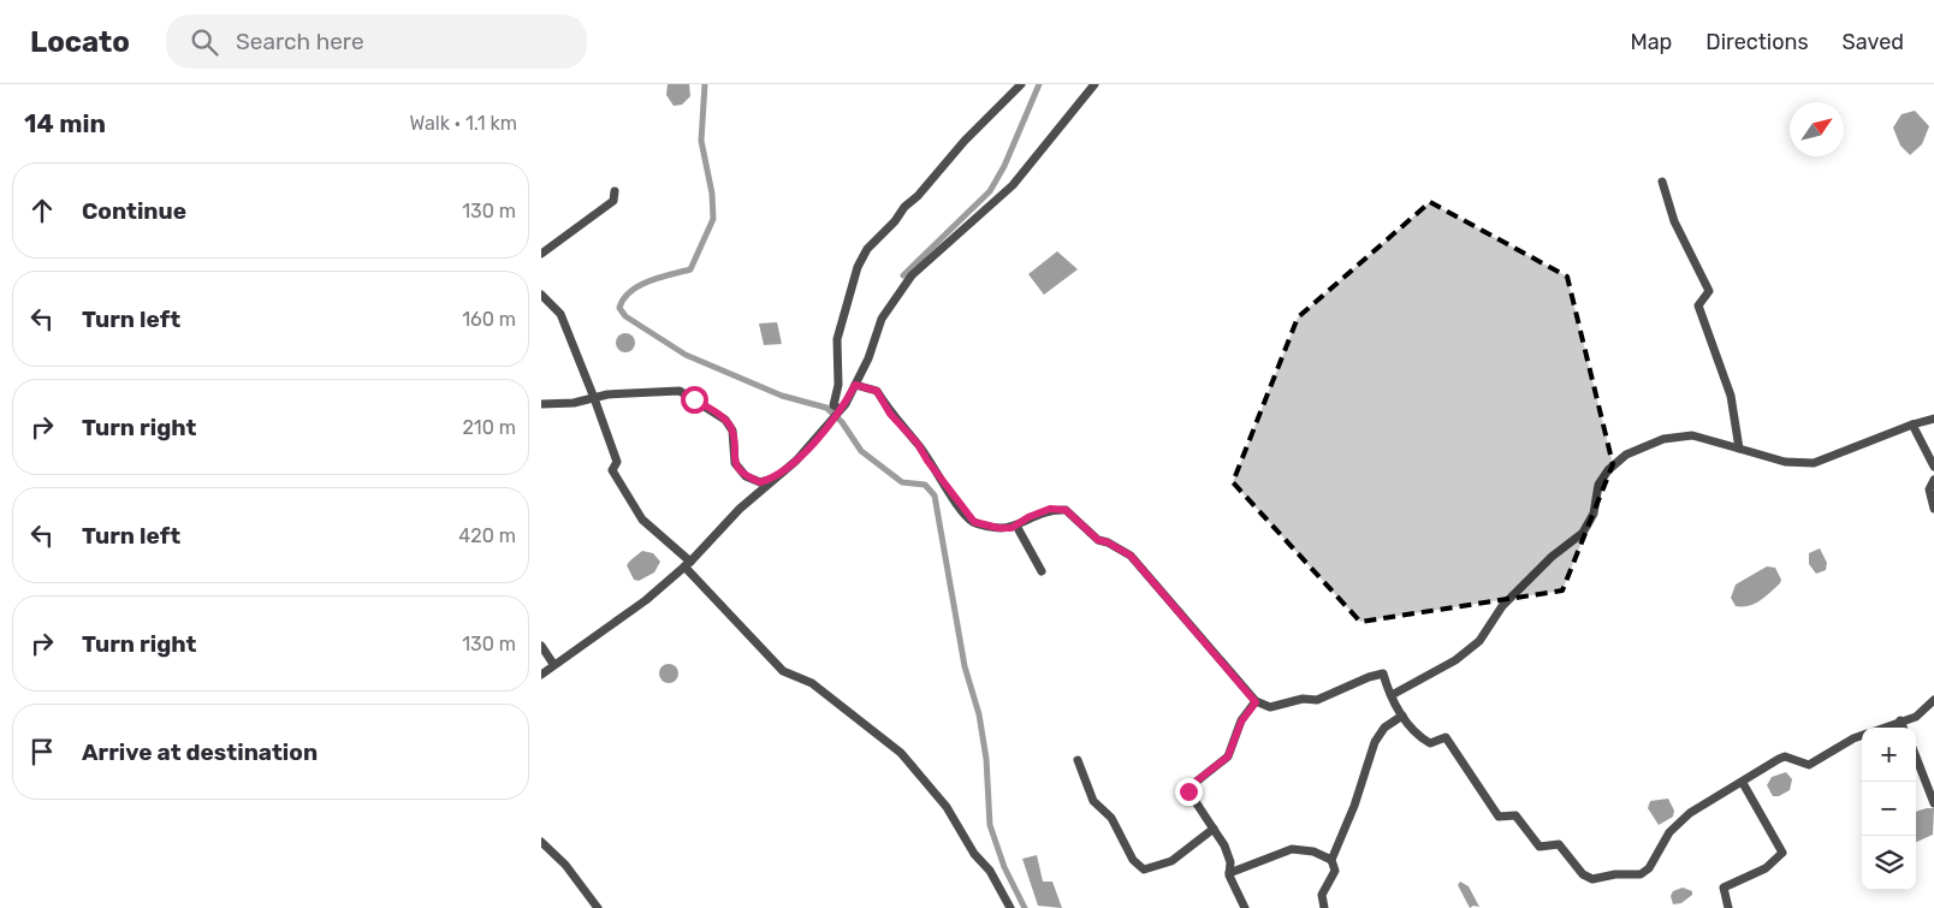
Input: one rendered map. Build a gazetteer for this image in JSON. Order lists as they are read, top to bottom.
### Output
{
  "north": "top right",
  "page": {
    "header": "Locato",
    "search": "Search here",
    "nav": ["Map", "Directions", "Saved"],
    "heading": ["14 min", "Walk · 1.1 km"],
    "list": [
      ["Continue", "130 m"],
      ["Turn left", "160 m"],
      ["Turn right", "210 m"],
      ["Turn left", "420 m"],
      ["Turn right", "130 m"],
      "Arrive at destination"
    ],
    "map_buttons": ["+", "−"]
  }
}
